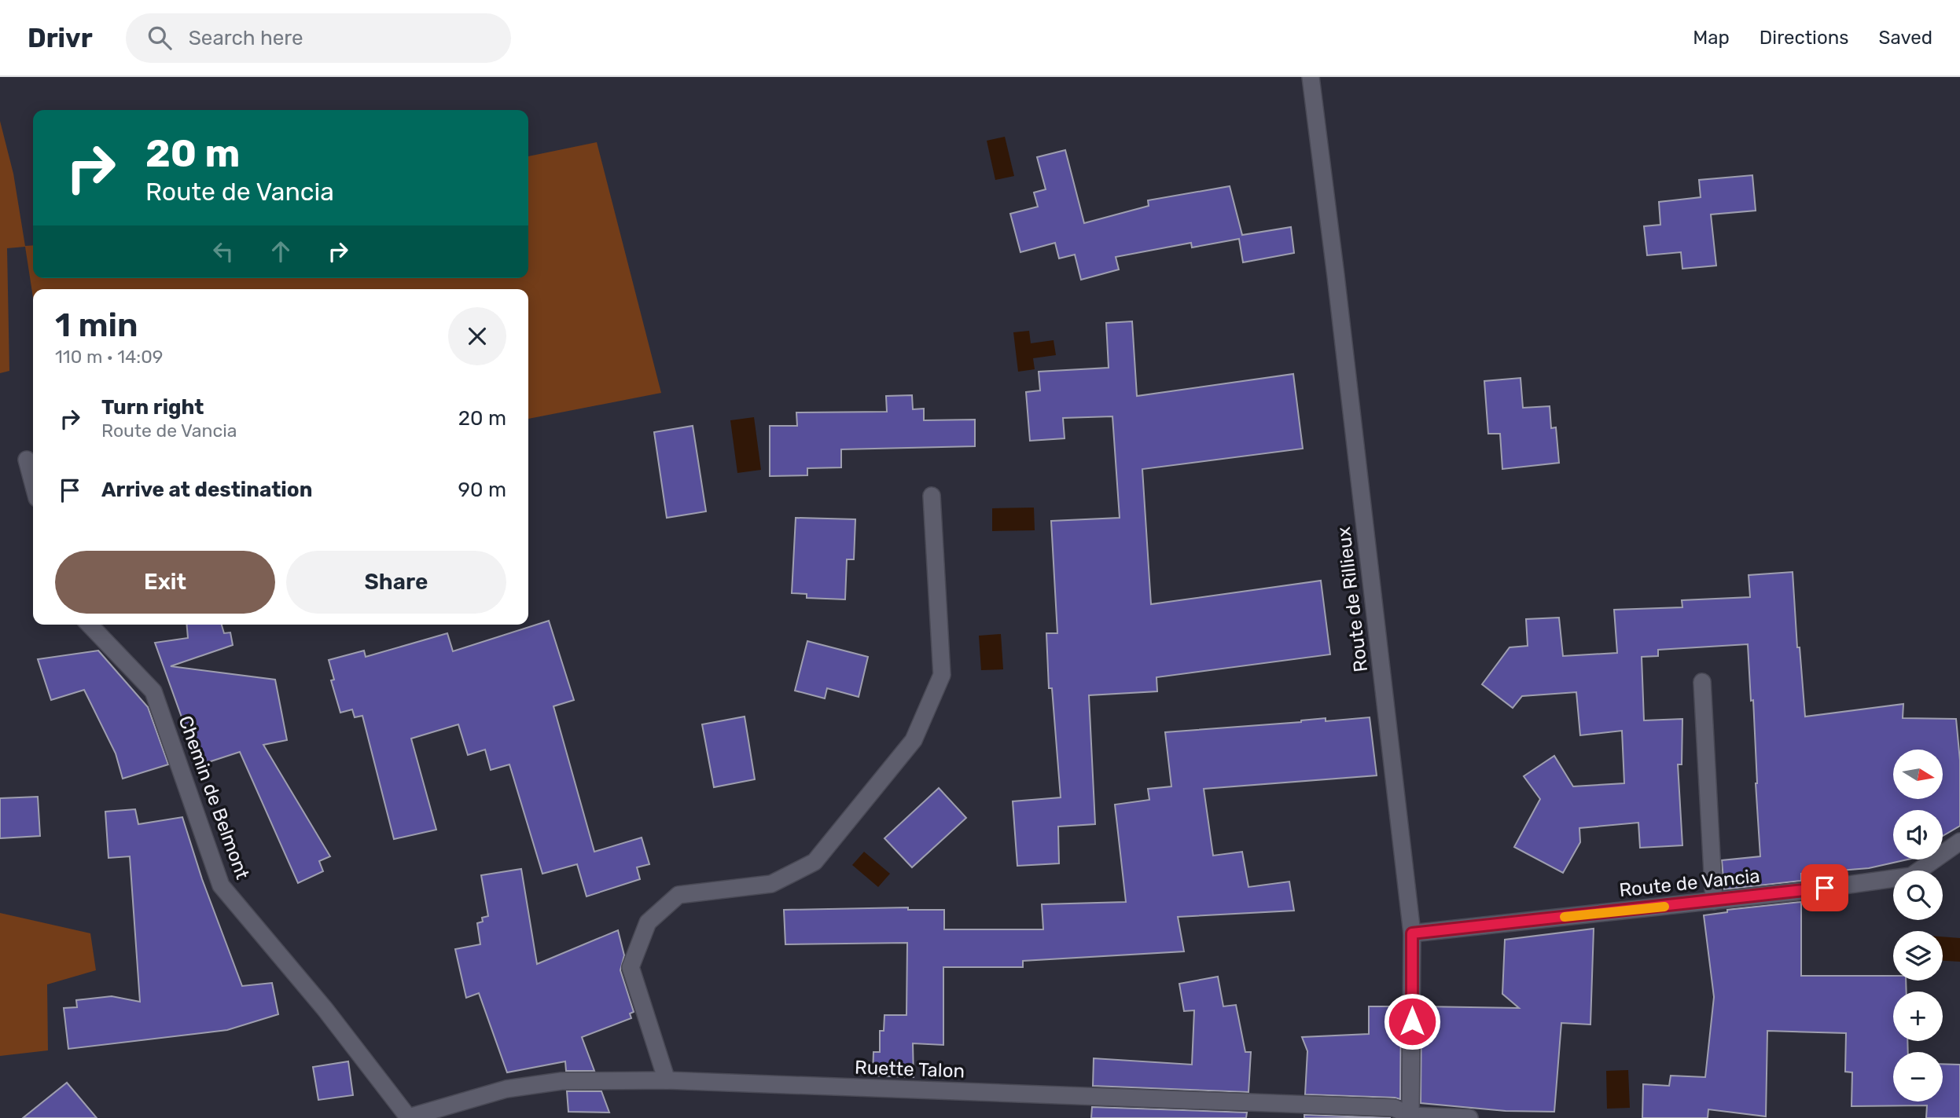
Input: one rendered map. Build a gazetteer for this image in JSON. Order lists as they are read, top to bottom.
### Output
{
  "streets": {
    "street": [
      "Route de Rillieux",
      "Chemin de Belmont",
      "Route de Vancia",
      "Ruette Talon"
    ]
  },
  "crossings": [
    ["Route de Rillieux", "Route de Vancia"],
    ["Route de Rillieux", "Ruette Talon"],
    ["Chemin de Belmont", "Ruette Talon"]
  ],
  "north": "right",
  "page": {
    "header": "Drivr",
    "search": "Search here",
    "nav": ["Map", "Directions", "Saved"],
    "turn": ["20 m", "Route de Vancia"],
    "heading": ["1 min", "110 m · 14:09"],
    "list": [
      {
        "name": "Turn right",
        "note": "Route de Vancia",
        "value": "20 m"
      },
      {
        "name": "Arrive at destination",
        "value": "90 m"
      }
    ],
    "buttons": ["Exit", "Share"],
    "map_buttons": ["+", "−"]
  }
}
